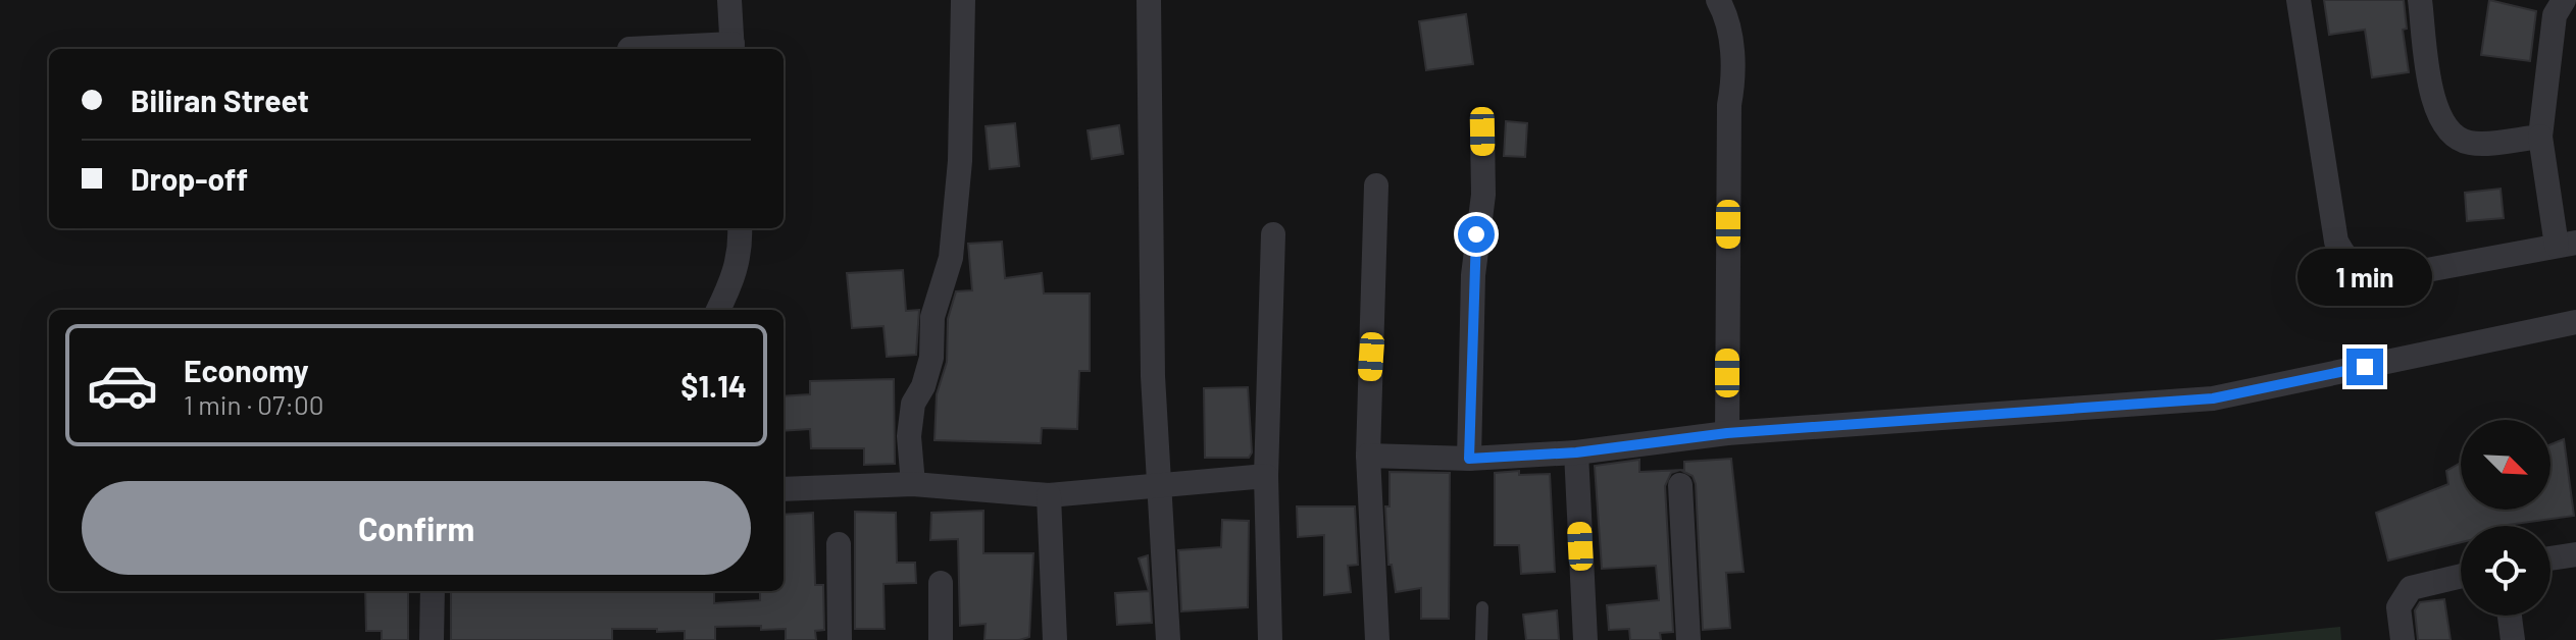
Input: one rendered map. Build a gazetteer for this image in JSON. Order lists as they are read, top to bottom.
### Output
{
  "north": "bottom right",
  "page": {
    "banner": ["Biliran Street", "Drop-off"],
    "bubble": "1 min",
    "list": [
      {
        "name": "Economy",
        "note": "1 min · 07:00",
        "value": "$1.14"
      }
    ],
    "buttons": "Confirm"
  }
}
